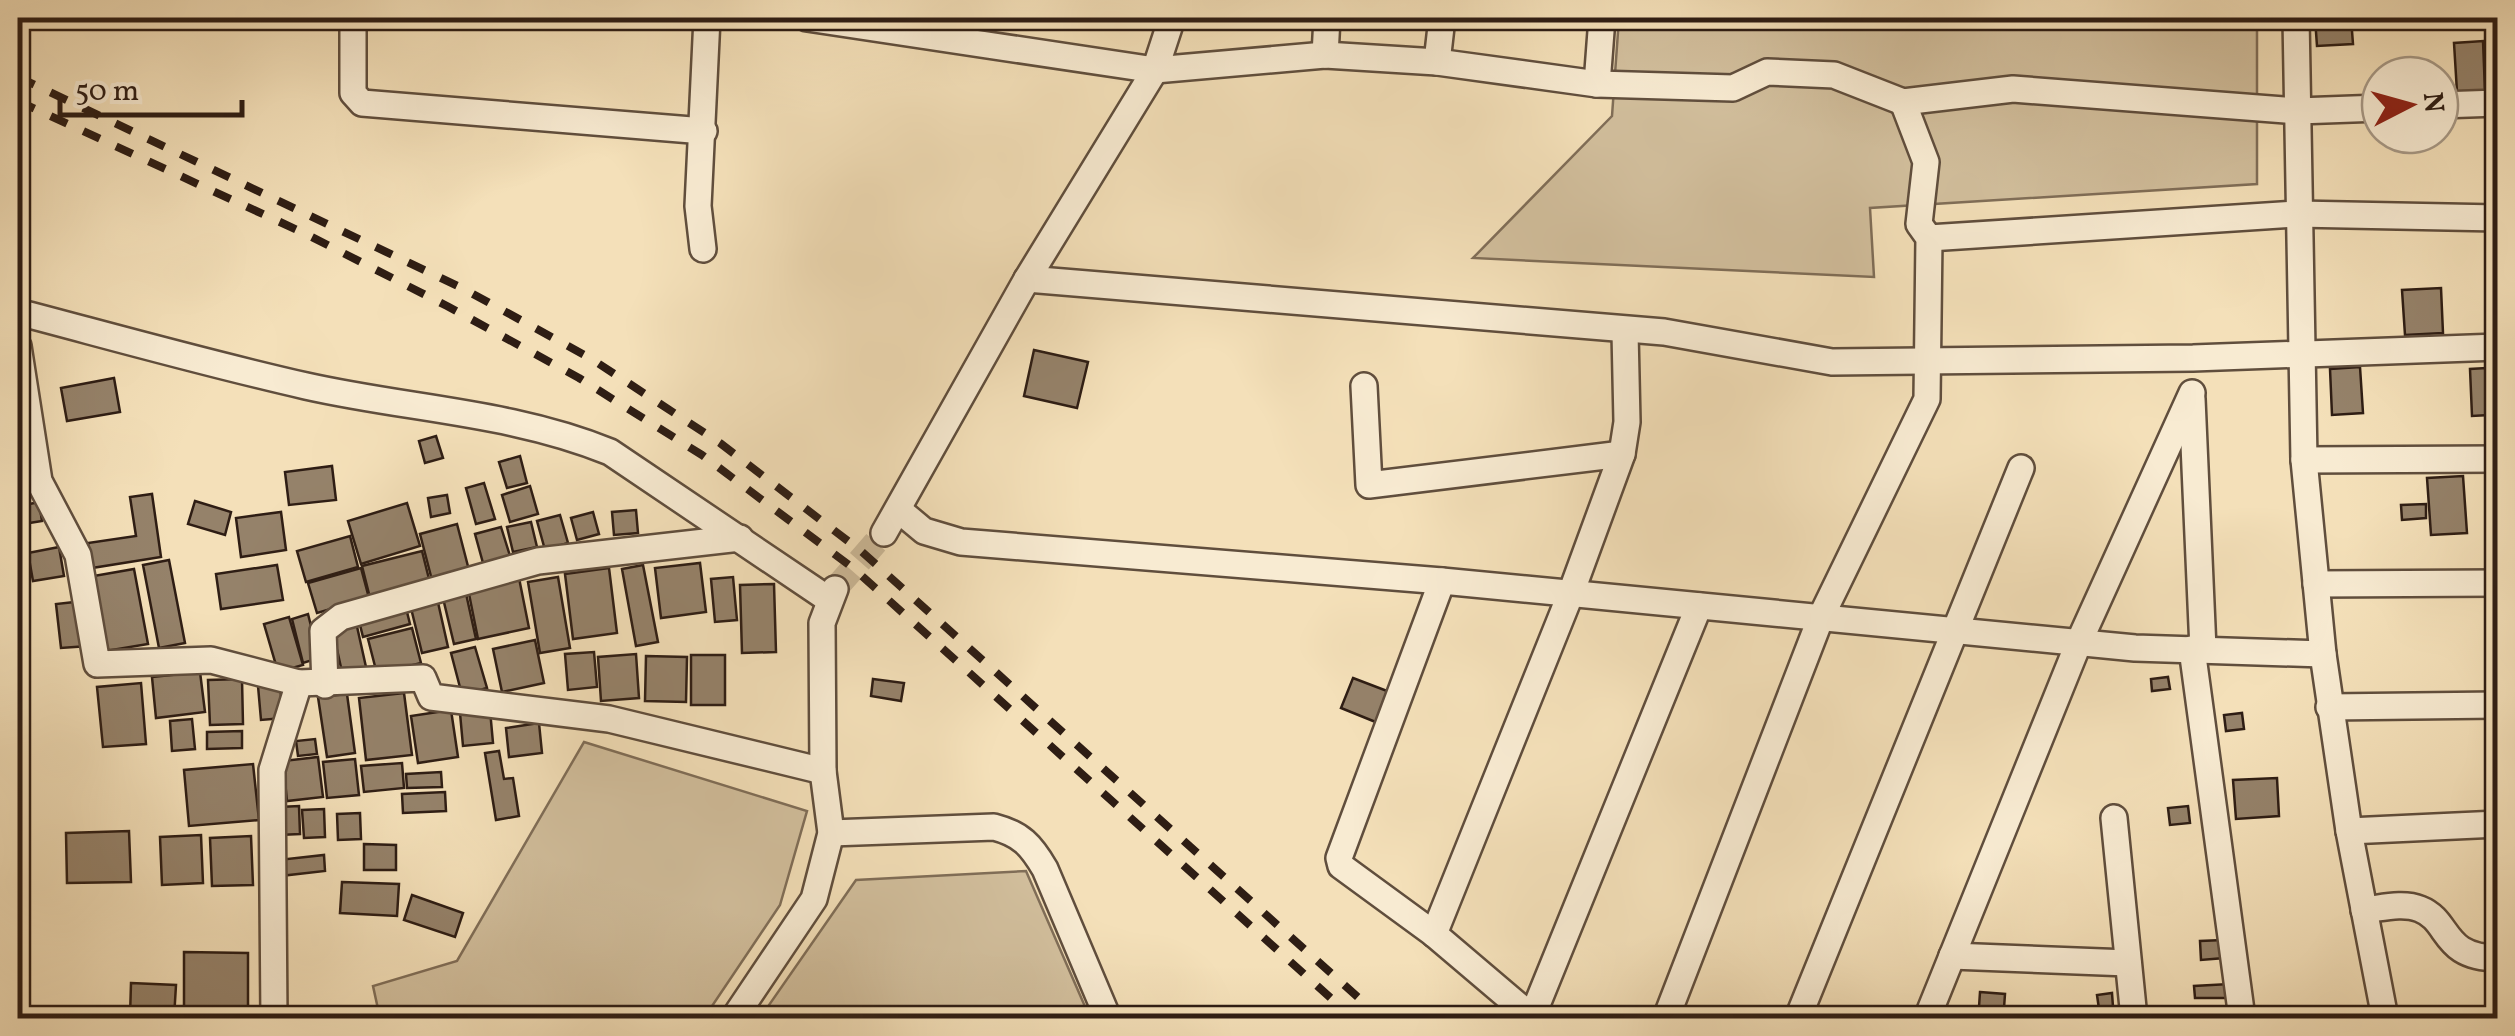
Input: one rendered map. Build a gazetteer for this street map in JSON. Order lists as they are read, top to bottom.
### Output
{
  "scale_bar": "50 m",
  "north": "right"
}
